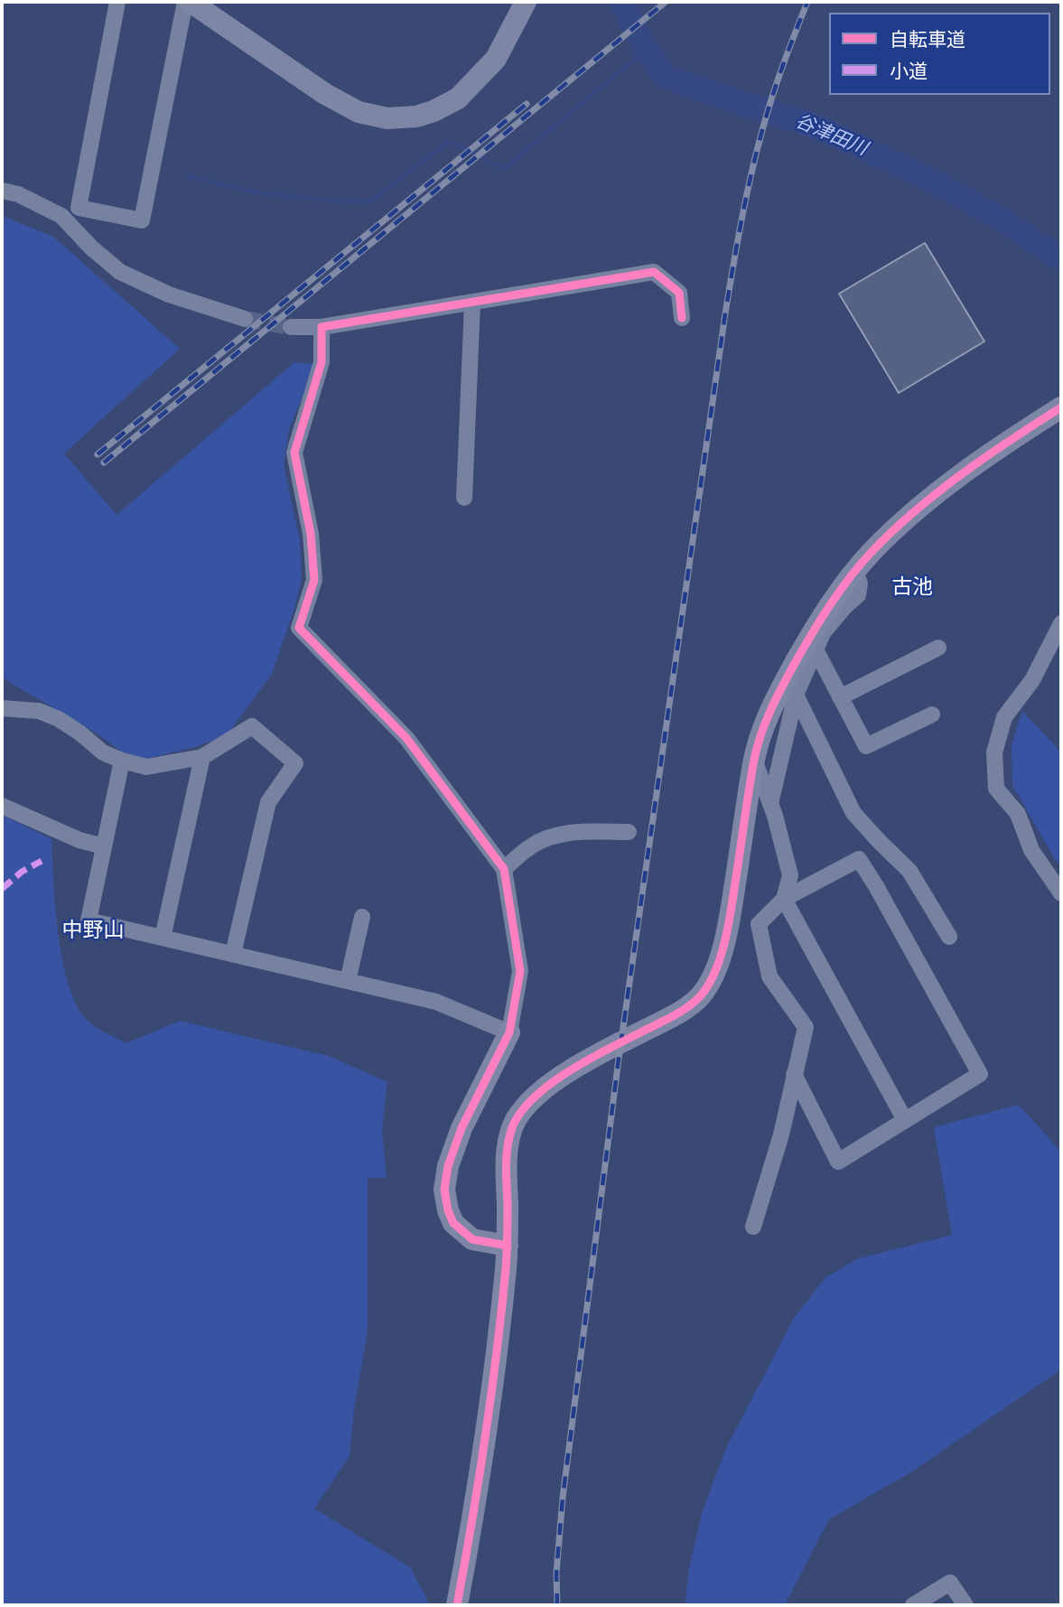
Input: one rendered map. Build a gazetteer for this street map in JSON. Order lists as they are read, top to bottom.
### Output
{
  "districts": ["古池", "中野山"],
  "water": ["谷津田川"],
  "legend": ["自転車道", "小道"]
}
